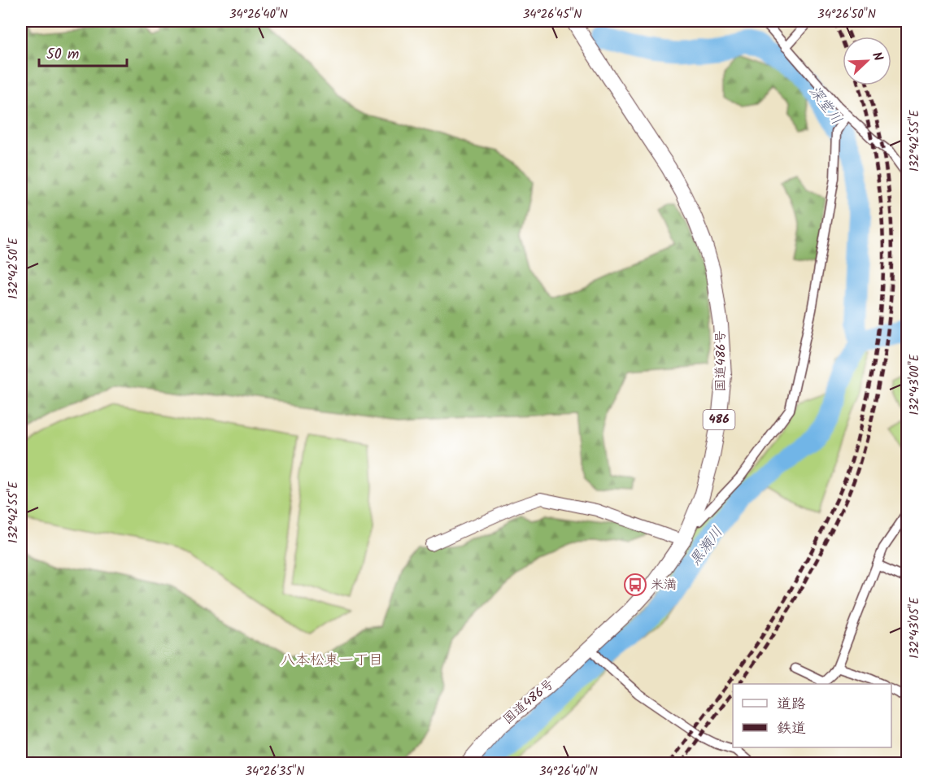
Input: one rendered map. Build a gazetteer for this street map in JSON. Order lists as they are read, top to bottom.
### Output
{
  "streets": {
    "highway": ["国道486号", "486"]
  },
  "districts": ["八本松東一丁目"],
  "water": ["深堂川", "黒瀬川"],
  "places": {
    "bus stop": ["米満"]
  },
  "legend": ["道路", "鉄道"],
  "scale_bar": "50 m",
  "north": "top right",
  "coordinates": [
    "34°26'40\"N",
    "34°26'45\"N",
    "34°26'50\"N",
    "132°42'55\"E",
    "132°42'50\"E",
    "132°43'00\"E",
    "132°43'05\"E",
    "34°26'35\"N"
  ]
}
